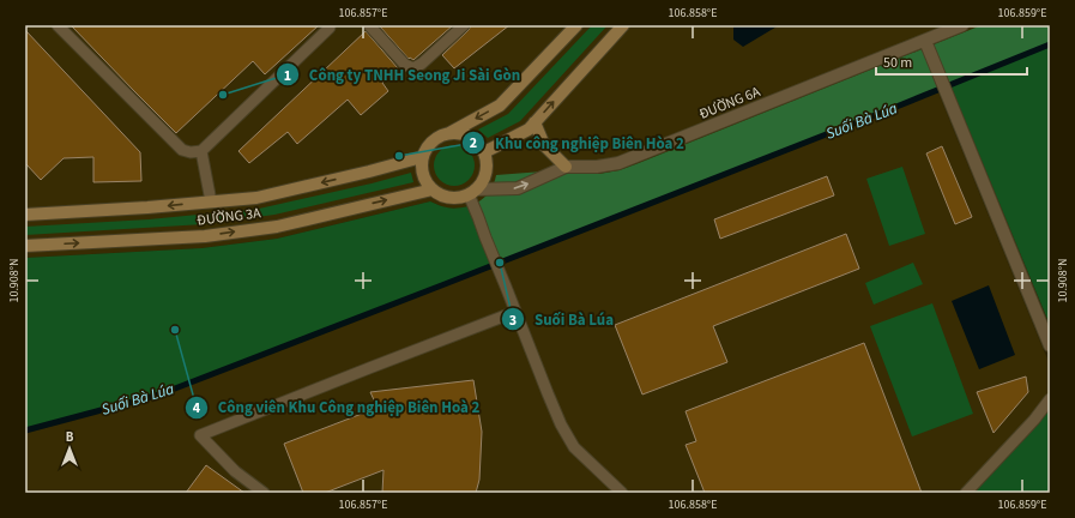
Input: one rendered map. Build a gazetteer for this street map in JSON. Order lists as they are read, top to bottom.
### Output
{
  "streets": {
    "street": ["ĐƯỜNG 6A", "ĐƯỜNG 3A"]
  },
  "crossings": [
    ["ĐƯỜNG 6A", "ĐƯỜNG 3A"]
  ],
  "water": ["Suối Bà Lúa"],
  "places": [
    "Công ty TNHH Seong Ji Sài Gòn",
    "Khu công nghiệp Biên Hòa 2",
    "Suối Bà Lúa",
    "Công viên Khu Công nghiệp Biên Hoà 2"
  ],
  "scale_bar": "50 m",
  "north": "top",
  "coordinates": [
    "106.857°E",
    "106.858°E",
    "106.859°E",
    "10.908°N"
  ]
}
